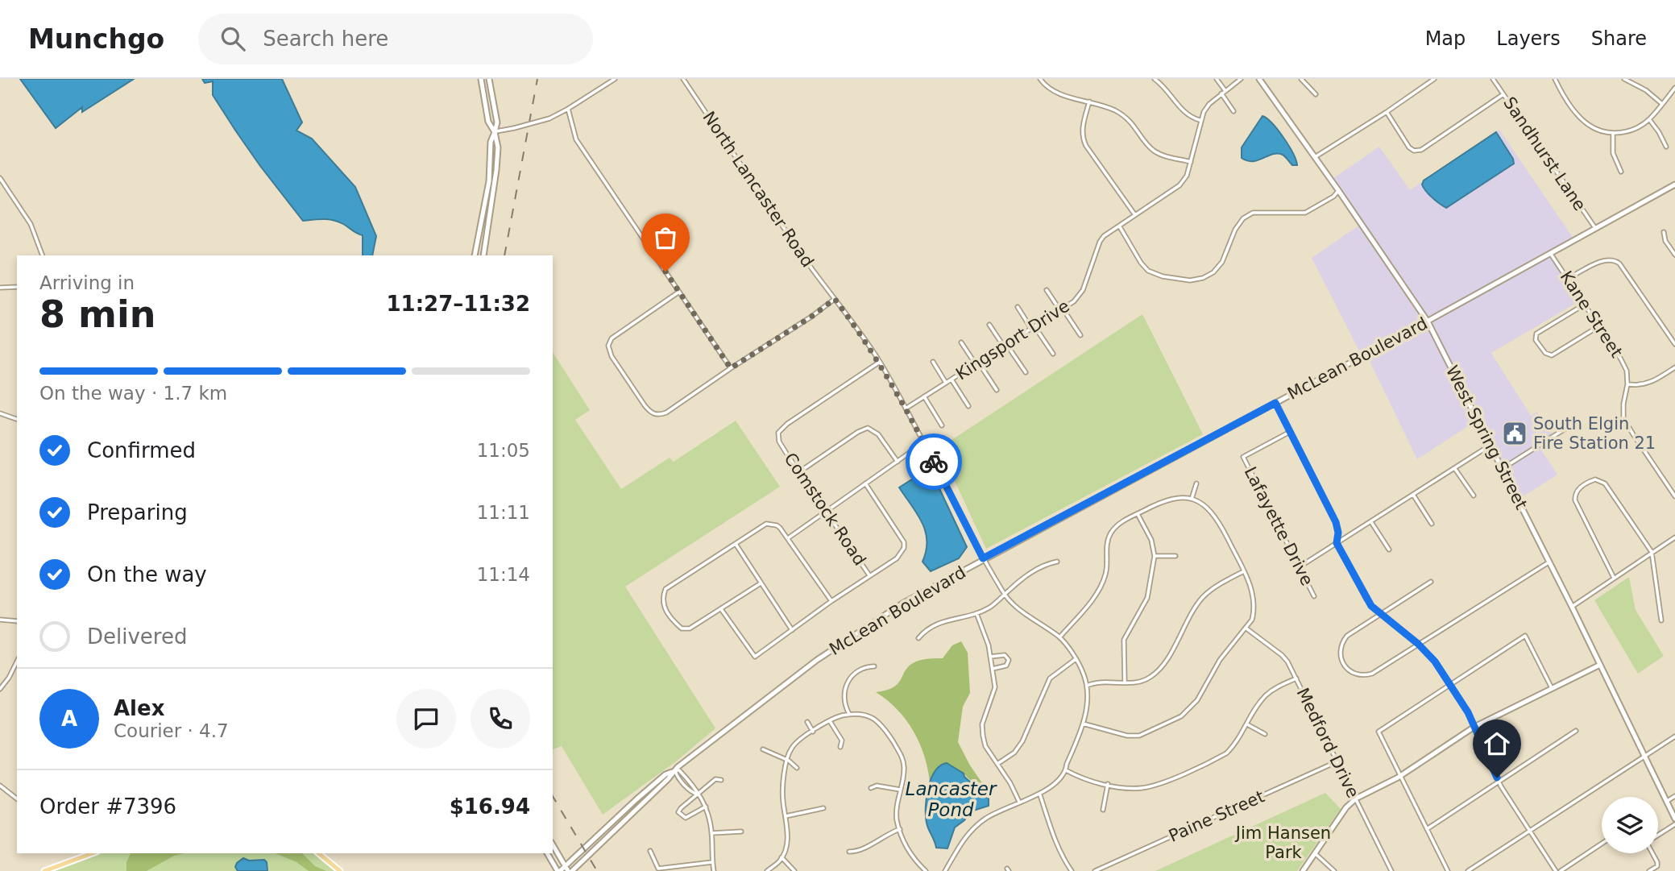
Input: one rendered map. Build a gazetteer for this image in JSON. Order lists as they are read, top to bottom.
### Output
{
  "streets": {
    "main road": ["McLean Boulevard", "West Spring Street"],
    "street": [
      "Sandhurst Lane",
      "North Lancaster Road",
      "Kane Street",
      "Kingsport Drive",
      "Comstock Road",
      "Lafayette Drive",
      "Medford Drive",
      "Paine Street"
    ]
  },
  "crossings": [
    ["Sandhurst Lane", "McLean Boulevard"],
    ["North Lancaster Road", "Kingsport Drive"],
    ["North Lancaster Road", "McLean Boulevard"],
    ["North Lancaster Road", "Comstock Road"],
    ["Kane Street", "McLean Boulevard"],
    ["McLean Boulevard", "West Spring Street"],
    ["Medford Drive", "Paine Street"]
  ],
  "water": ["Lancaster Pond"],
  "parks": ["Jim Hansen Park"],
  "places": {
    "public building": ["South Elgin Fire Station 21"]
  },
  "page": {
    "header": "Munchgo",
    "search": "Search here",
    "nav": ["Map", "Layers", "Share"],
    "heading": ["8 min", "Arriving in", "11:27–11:32"],
    "panel": [
      "Alex",
      "Courier · 4.7",
      "Order #7396",
      "$16.94"
    ],
    "bar": "On the way · 1.7 km",
    "list": [
      ["Confirmed", "11:05"],
      ["Preparing", "11:11"],
      ["On the way", "11:14"],
      "Delivered"
    ],
    "round": "A"
  }
}
